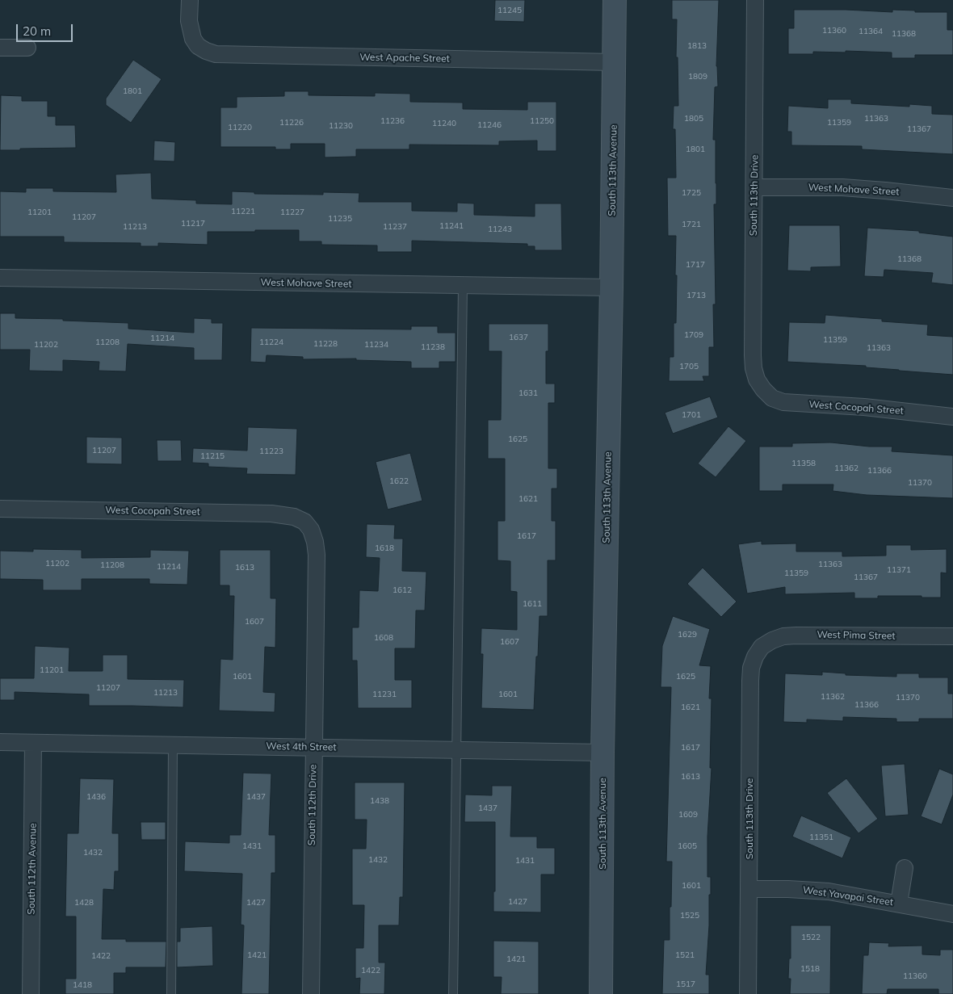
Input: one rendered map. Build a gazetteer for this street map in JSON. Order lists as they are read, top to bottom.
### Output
{
  "streets": {
    "street": [
      "West Apache Street",
      "South 113th Avenue",
      "West Mohave Street",
      "South 113th Drive",
      "West Cocopah Street",
      "West Pima Street",
      "West 4th Street",
      "South 112th Drive",
      "South 112th Avenue",
      "West Yavapai Street"
    ]
  },
  "crossings": [
    ["West Apache Street", "South 113th Avenue"],
    ["South 113th Avenue", "West Mohave Street"],
    ["South 113th Avenue", "West 4th Street"],
    ["West Mohave Street", "South 113th Drive"],
    ["South 113th Drive", "West Cocopah Street"],
    ["South 113th Drive", "West Pima Street"],
    ["South 113th Drive", "West Yavapai Street"],
    ["West Cocopah Street", "South 112th Drive"],
    ["West 4th Street", "South 112th Drive"],
    ["West 4th Street", "South 112th Avenue"]
  ],
  "house_numbers": [
    "11245",
    "11360",
    "11364",
    "11368",
    "1813",
    "1809",
    "1801",
    "1805",
    "11363",
    "11236",
    "11250",
    "11226",
    "11359",
    "11240",
    "11246",
    "11230",
    "11220",
    "11367",
    "1801",
    "1725",
    "11221",
    "11201",
    "11227",
    "11207",
    "11235",
    "11217",
    "1721",
    "11241",
    "11213",
    "11237",
    "11243",
    "11368",
    "1717",
    "1713",
    "1709",
    "1637",
    "11214",
    "11359",
    "11208",
    "11224",
    "11228",
    "11202",
    "11234",
    "11238",
    "11363",
    "1705",
    "1631",
    "1701",
    "1625",
    "11207",
    "11223",
    "11215",
    "11358",
    "11362",
    "11366",
    "1622",
    "11370",
    "1621",
    "1617",
    "1618",
    "11202",
    "11363",
    "11208",
    "11214",
    "1613",
    "11371",
    "11359",
    "11367",
    "1612",
    "1611",
    "1607",
    "1629",
    "1608",
    "1607",
    "11201",
    "1601",
    "1625",
    "11207",
    "11213",
    "11231",
    "1601",
    "11362",
    "11370",
    "11366",
    "1621",
    "1617",
    "1613",
    "1436",
    "1437",
    "1438",
    "1437",
    "1609",
    "11351",
    "1431",
    "1605",
    "1432",
    "1432",
    "1431",
    "1601",
    "1427",
    "1428",
    "1427",
    "1525",
    "1522",
    "1421",
    "1521",
    "1422",
    "1421",
    "1518",
    "1422",
    "11360",
    "1517",
    "1418"
  ],
  "scale_bar": "20 m"
}
